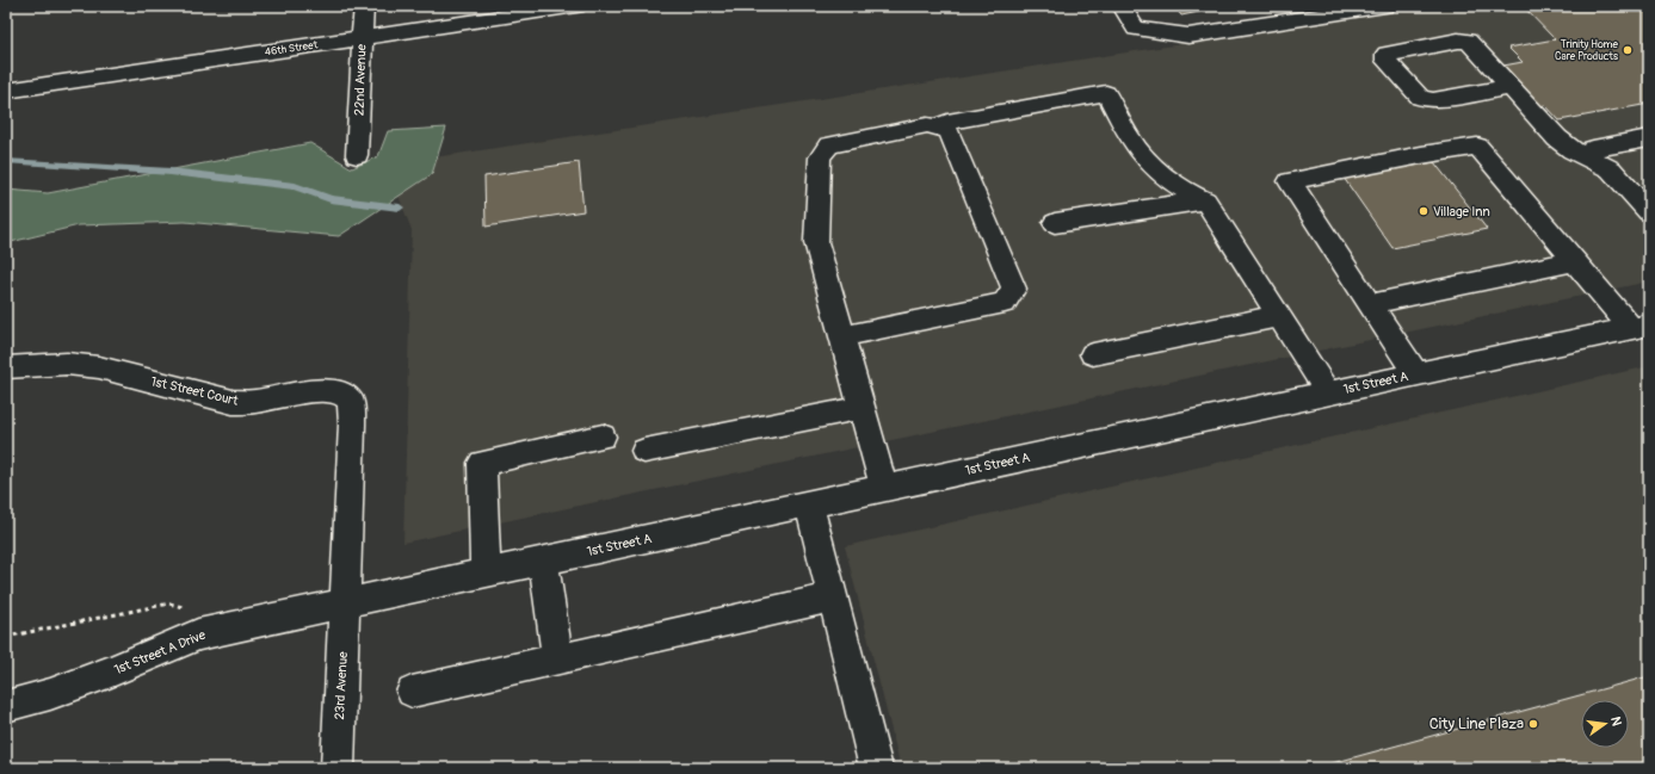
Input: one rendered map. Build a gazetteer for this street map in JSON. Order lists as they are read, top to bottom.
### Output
{
  "streets": {
    "street": [
      "46th Street",
      "22nd Avenue",
      "1st Street A",
      "1st Street Court",
      "1st Street A Drive",
      "23rd Avenue"
    ]
  },
  "crossings": [
    ["46th Street", "22nd Avenue"],
    ["1st Street A", "1st Street Court"],
    ["1st Street A", "1st Street A Drive"],
    ["1st Street A", "23rd Avenue"],
    ["1st Street Court", "1st Street A Drive"],
    ["1st Street Court", "23rd Avenue"],
    ["1st Street A Drive", "23rd Avenue"]
  ],
  "places": ["Trinity Home Care Products", "Village Inn", "City Line Plaza"],
  "north": "right"
}
